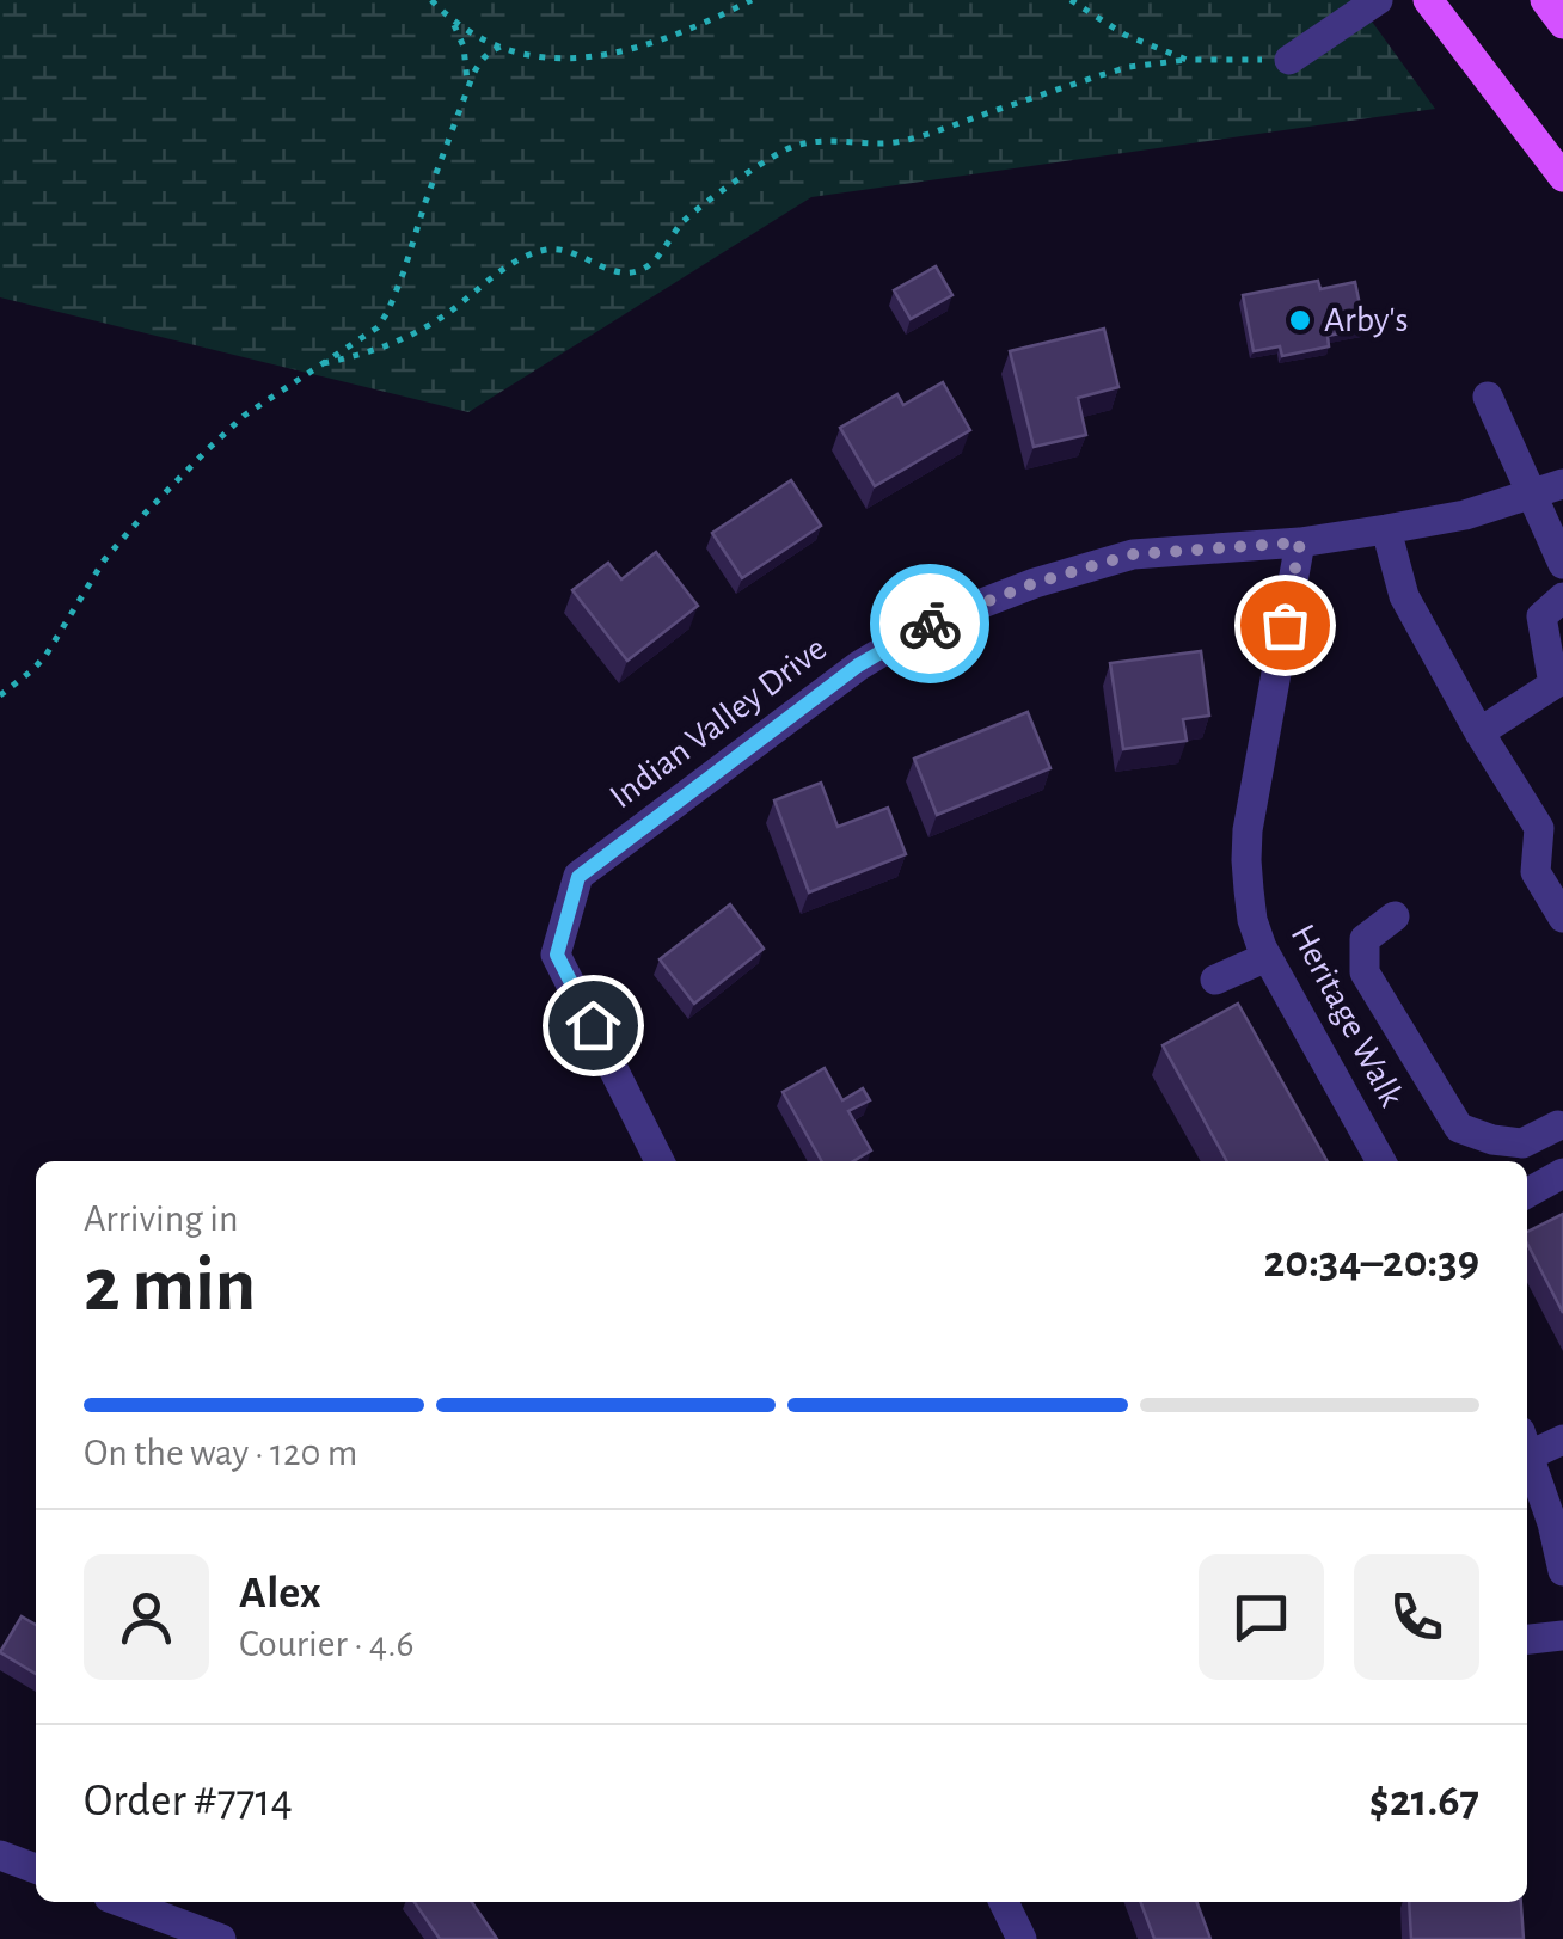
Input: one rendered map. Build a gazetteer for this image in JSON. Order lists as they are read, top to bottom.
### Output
{
  "streets": {
    "street": ["Indian Valley Drive", "Heritage Walk"]
  },
  "crossings": [
    ["Indian Valley Drive", "Heritage Walk"]
  ],
  "places": ["Arby's"],
  "page": {
    "heading": ["2 min", "Arriving in", "20:34–20:39"],
    "panel": [
      "Alex",
      "Courier · 4.6",
      "Order #7714",
      "$21.67"
    ],
    "bar": "On the way · 120 m"
  }
}
